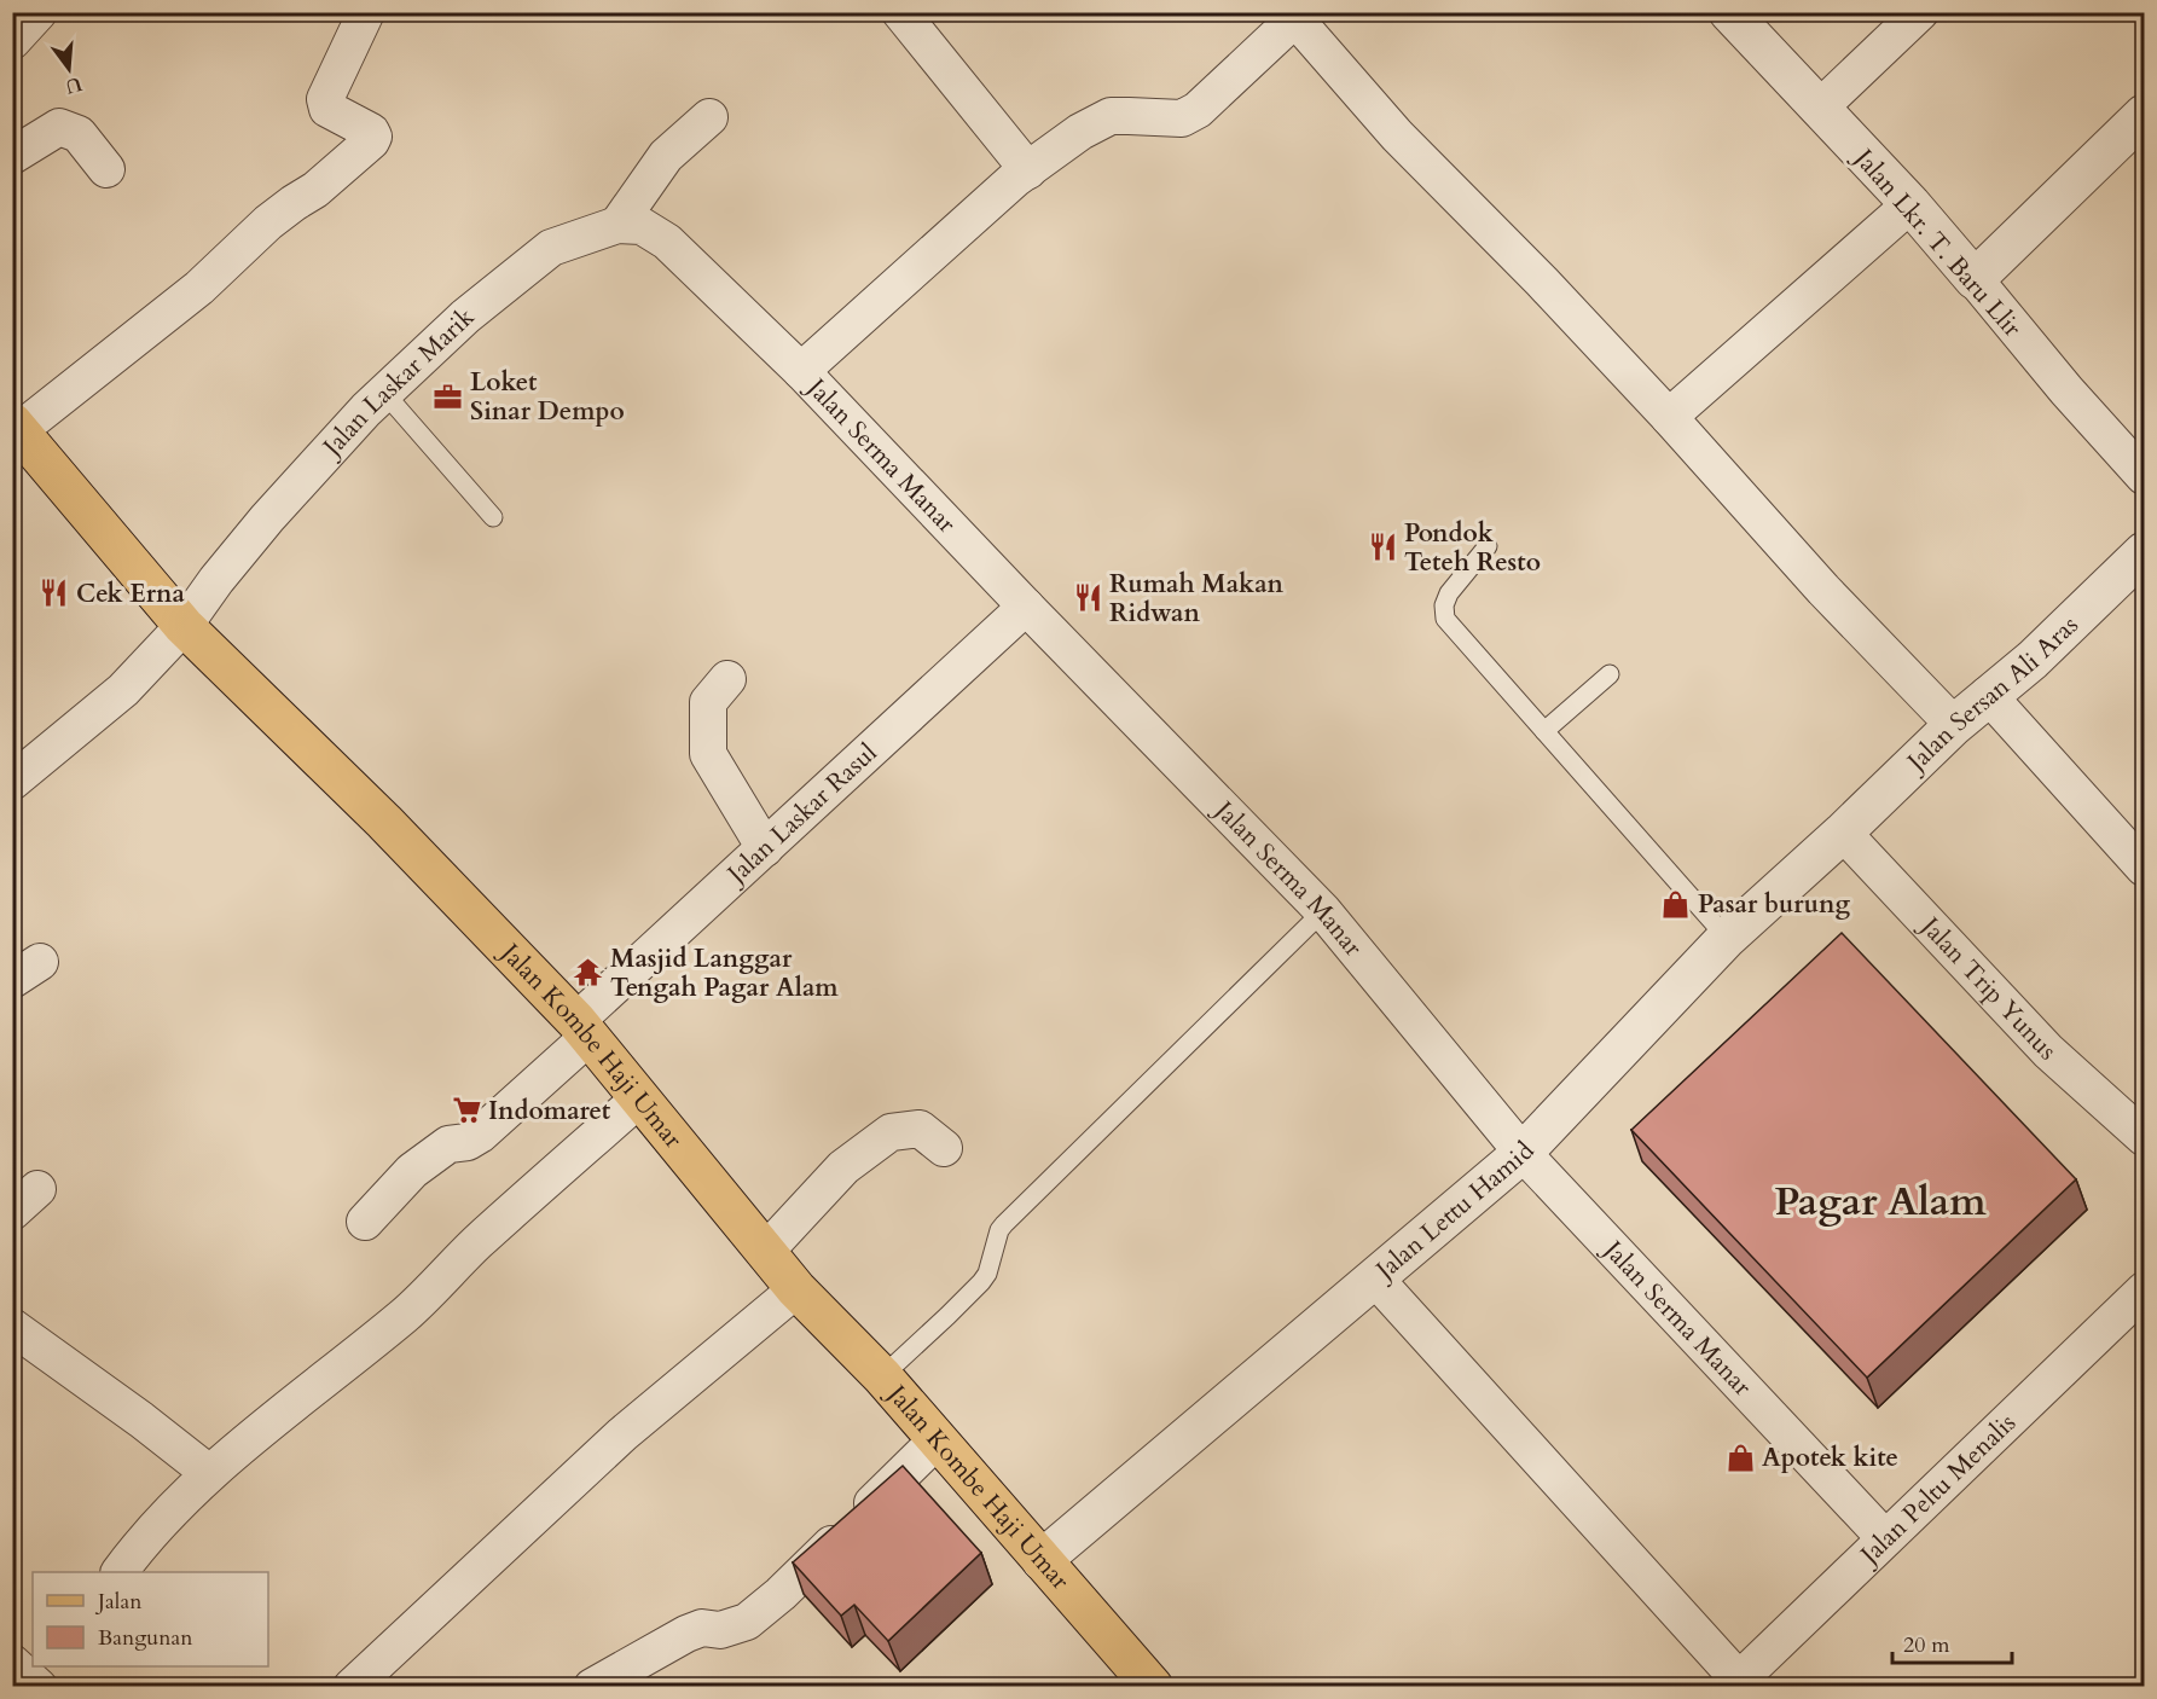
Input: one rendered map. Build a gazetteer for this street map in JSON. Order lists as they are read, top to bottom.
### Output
{
  "streets": {
    "main road": ["Jalan Kombe Haji Umar"],
    "street": [
      "Jalan Lkr. T. Baru Llir",
      "Jalan Laskar Marik",
      "Jalan Serma Manar",
      "Jalan Sersan Ali Aras",
      "Jalan Laskar Rasul",
      "Jalan Trip Yunus",
      "Jalan Lettu Hamid",
      "Jalan Peltu Menalis"
    ]
  },
  "crossings": [
    ["Jalan Laskar Marik", "Jalan Serma Manar"],
    ["Jalan Laskar Marik", "Jalan Kombe Haji Umar"],
    ["Jalan Serma Manar", "Jalan Laskar Rasul"],
    ["Jalan Serma Manar", "Jalan Lettu Hamid"],
    ["Jalan Serma Manar", "Jalan Peltu Menalis"],
    ["Jalan Sersan Ali Aras", "Jalan Trip Yunus"],
    ["Jalan Sersan Ali Aras", "Jalan Lettu Hamid"],
    ["Jalan Laskar Rasul", "Jalan Kombe Haji Umar"],
    ["Jalan Trip Yunus", "Jalan Lettu Hamid"],
    ["Jalan Kombe Haji Umar", "Jalan Lettu Hamid"]
  ],
  "districts": ["Pagar Alam"],
  "places": {
    "office": ["Loket Sinar Dempo"],
    "restaurant": ["Pondok Teteh Resto", "Cek Erna", "Rumah Makan Ridwan"],
    "shop": ["Pasar burung", "Apotek kite"],
    "temple": ["Masjid Langgar Tengah Pagar Alam"],
    "supermarket": ["Indomaret"]
  },
  "legend": ["Jalan", "Bangunan"],
  "scale_bar": "20 m",
  "north": "bottom"
}
